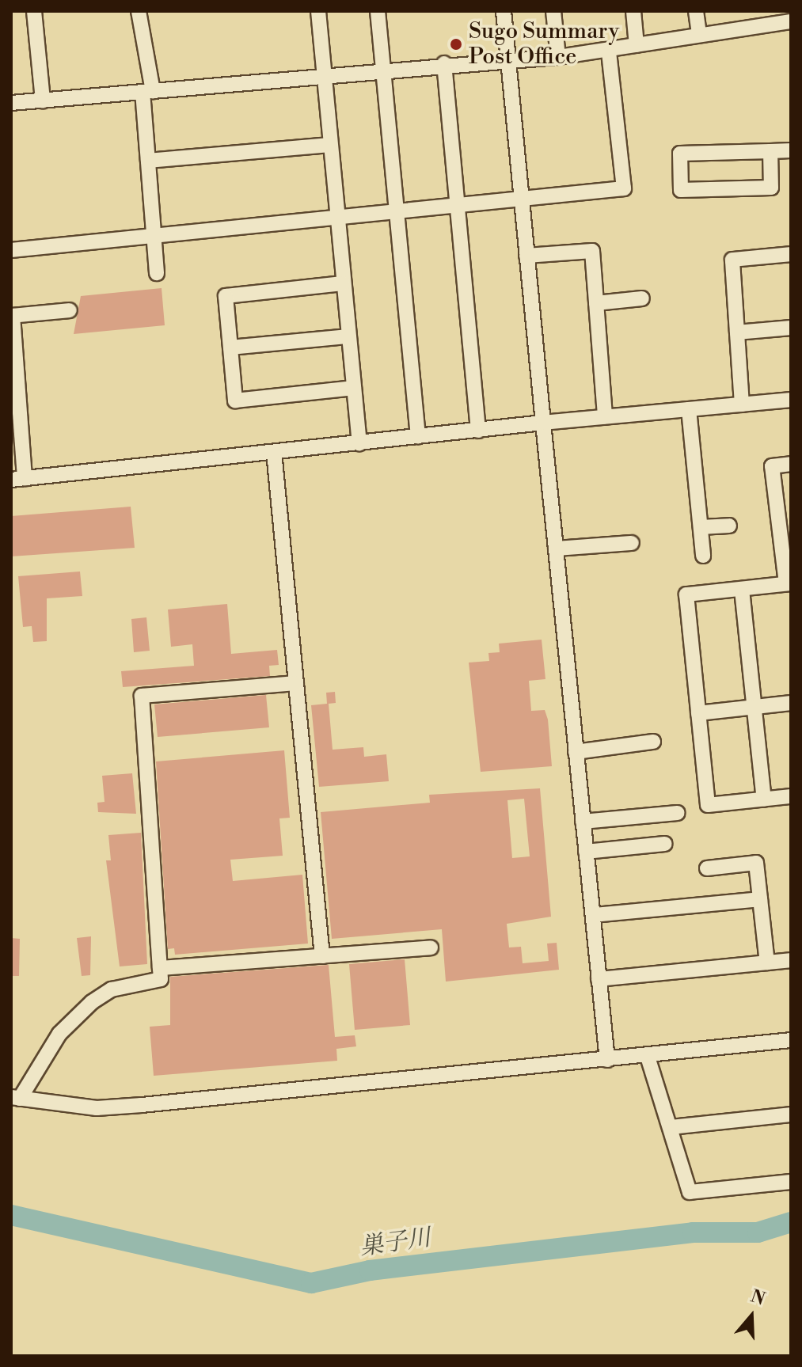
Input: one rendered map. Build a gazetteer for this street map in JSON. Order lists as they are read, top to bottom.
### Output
{
  "water": ["巣子川"],
  "places": ["Sugo Summary Post Office"],
  "north": "top"
}
